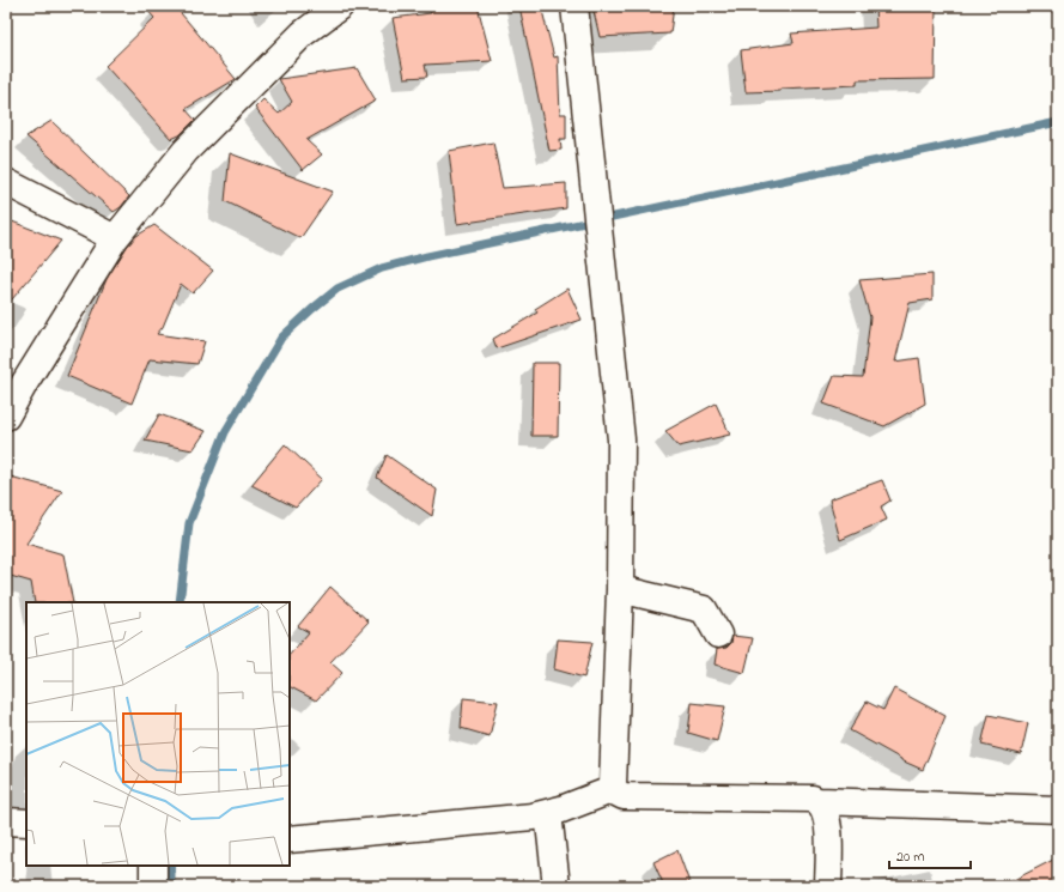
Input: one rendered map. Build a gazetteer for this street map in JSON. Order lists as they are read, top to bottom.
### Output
{
  "scale_bar": "20 m"
}
